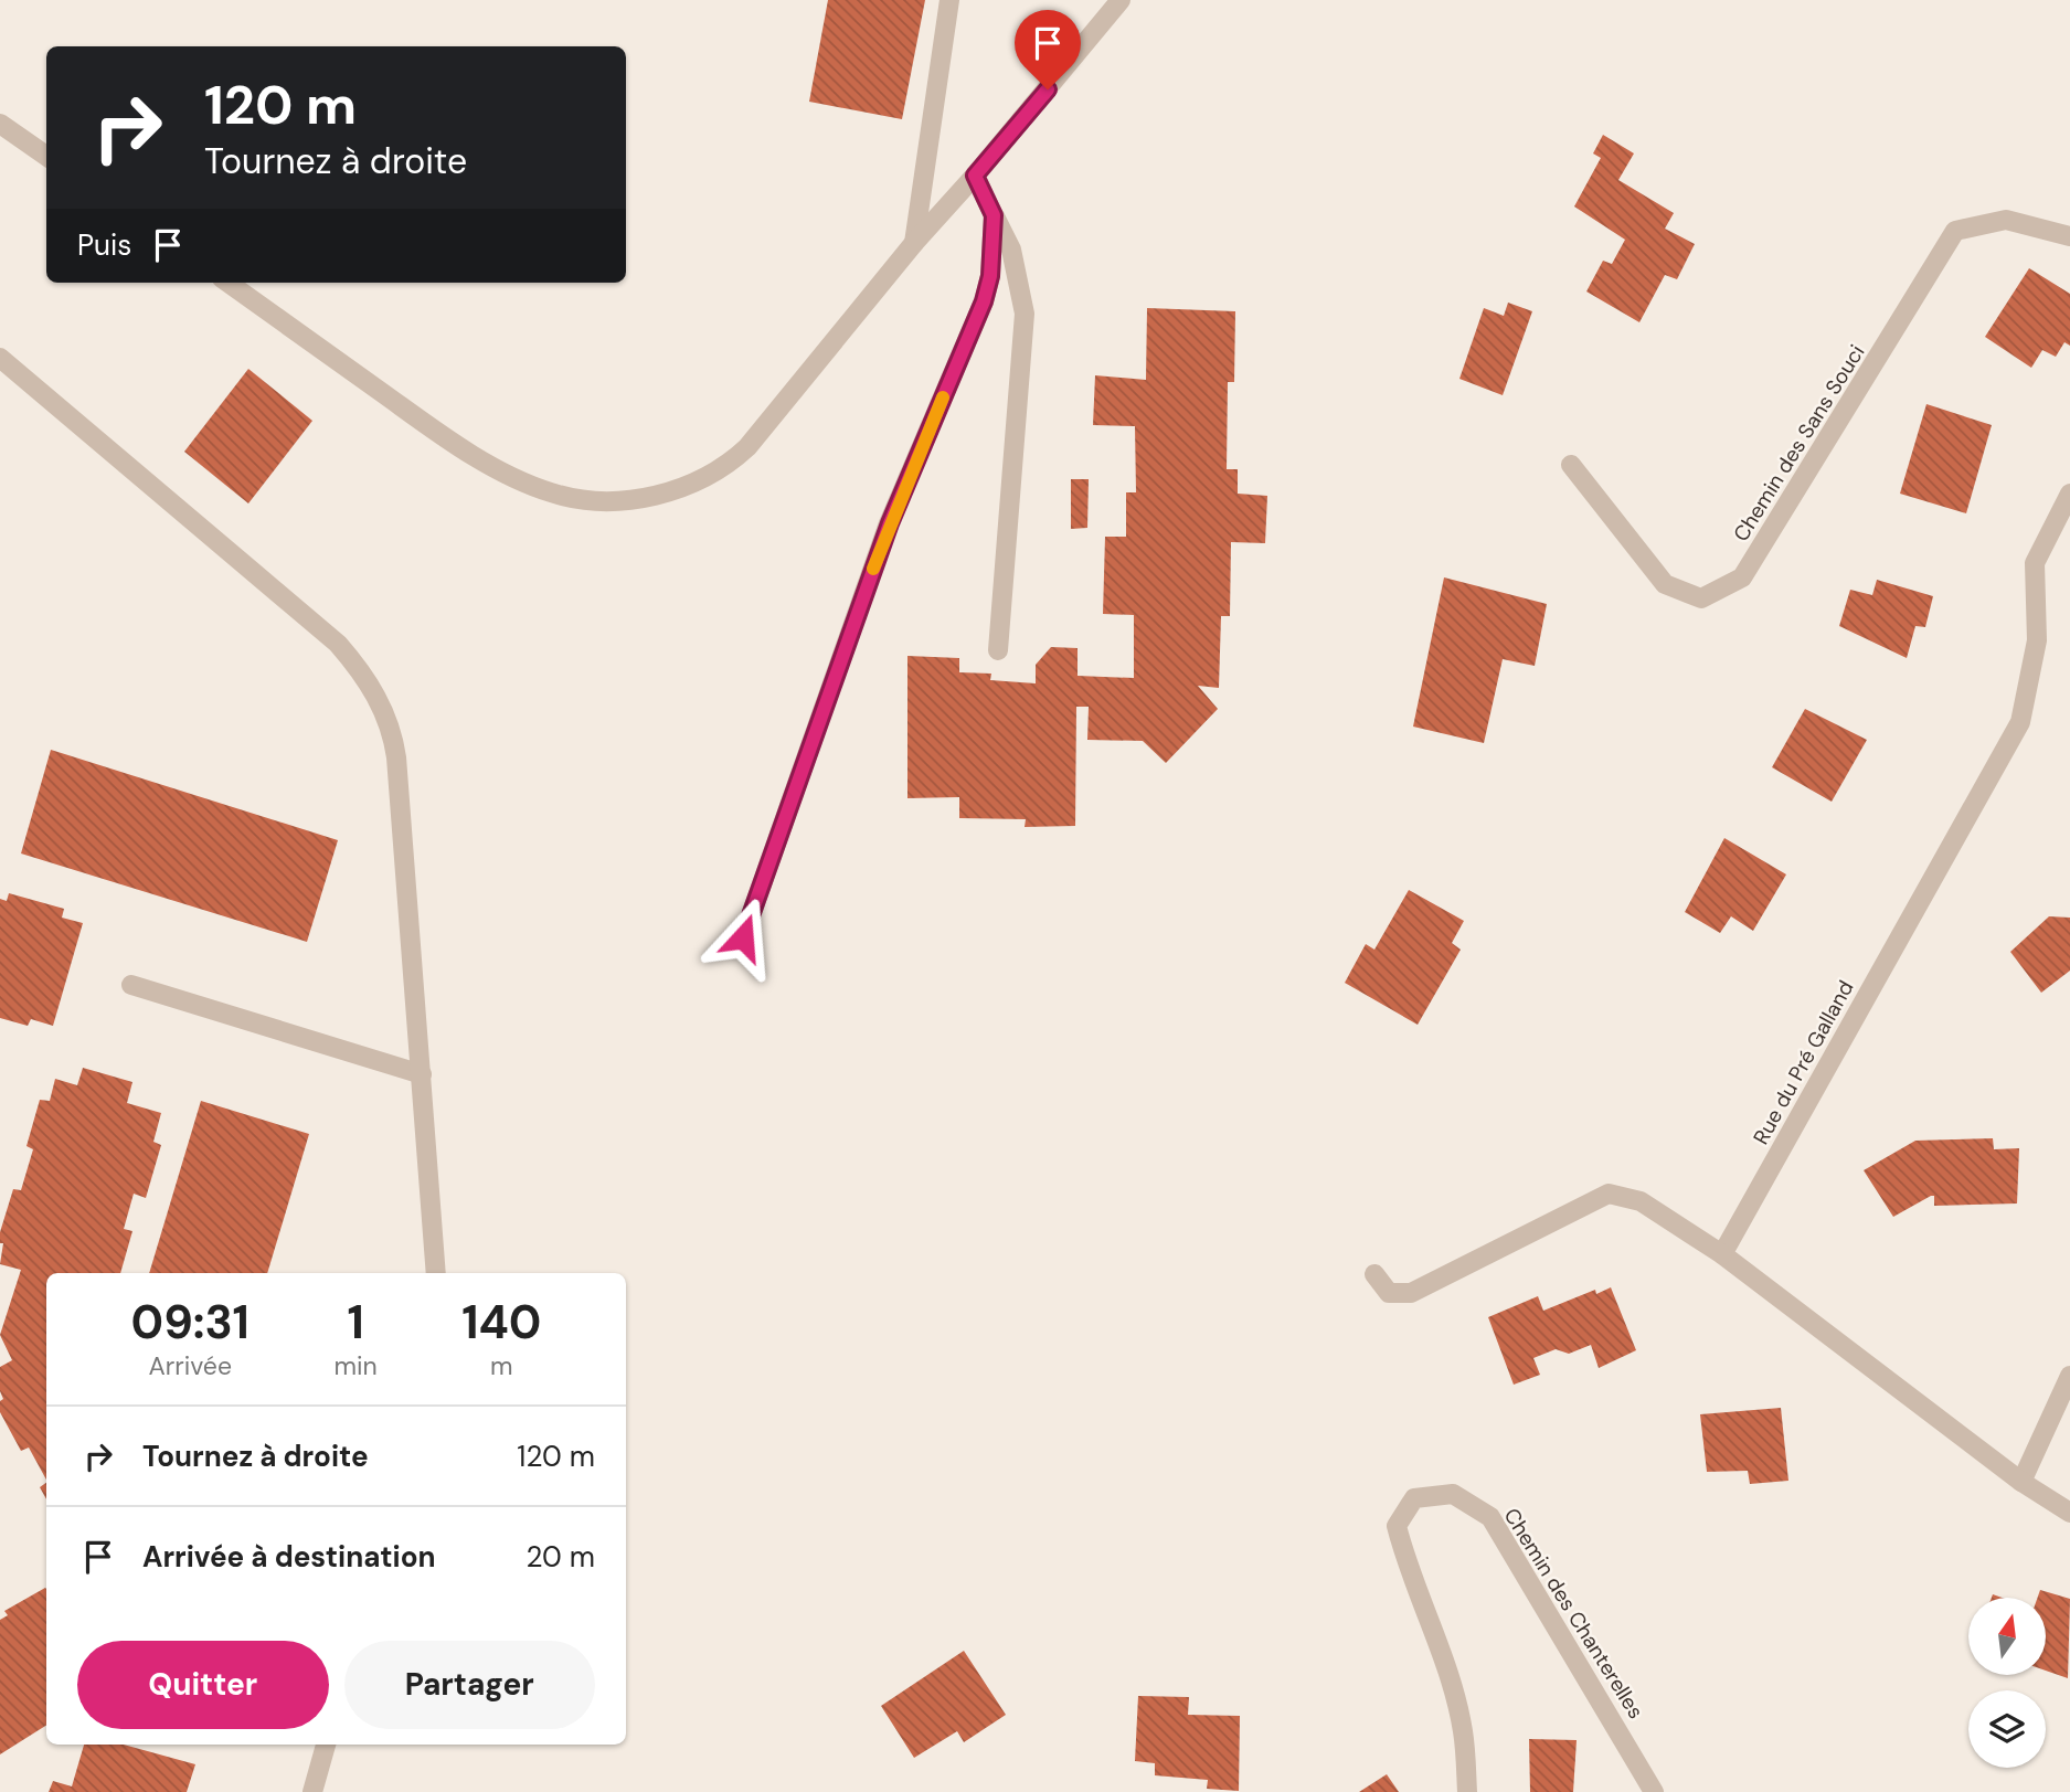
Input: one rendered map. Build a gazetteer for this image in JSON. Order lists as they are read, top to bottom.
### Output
{
  "streets": {
    "street": ["Chemin des Sans Souci", "Rue du Pré Galland", "Chemin des Chanterelles"]
  },
  "north": "top",
  "page": {
    "turn": ["120 m", "Tournez à droite"],
    "then": "Puis",
    "eta": [
      "09:31",
      "Arrivée",
      "1",
      "min",
      "140",
      "m"
    ],
    "list": [
      {
        "name": "Tournez à droite",
        "value": "120 m"
      },
      {
        "name": "Arrivée à destination",
        "value": "20 m"
      }
    ],
    "buttons": ["Quitter", "Partager"]
  }
}
